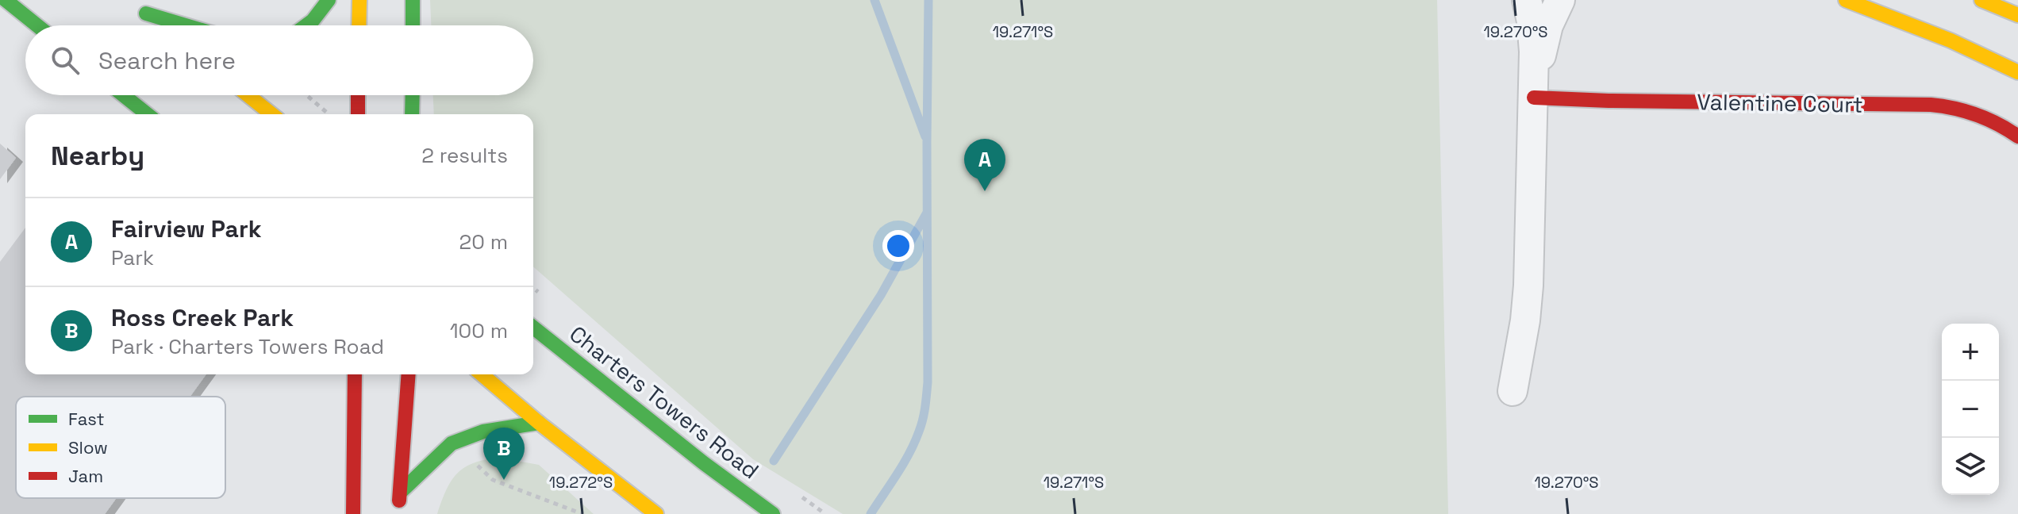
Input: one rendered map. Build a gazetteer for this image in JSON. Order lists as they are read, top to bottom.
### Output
{
  "streets": {
    "main road": ["Valentine Court", "Charters Towers Road"]
  },
  "legend": ["Fast", "Slow", "Jam"],
  "page": {
    "search": "Search here",
    "heading": ["Nearby", "2 results"],
    "pins": ["A", "B"],
    "list": [
      {
        "mark": "A",
        "name": "Fairview Park",
        "note": "Park",
        "value": "20 m"
      },
      {
        "mark": "B",
        "name": "Ross Creek Park",
        "note": "Park · Charters Towers Road",
        "value": "100 m"
      }
    ],
    "map_buttons": ["+", "−"]
  },
  "coordinates": ["19.271°S", "19.270°S", "19.272°S"]
}
